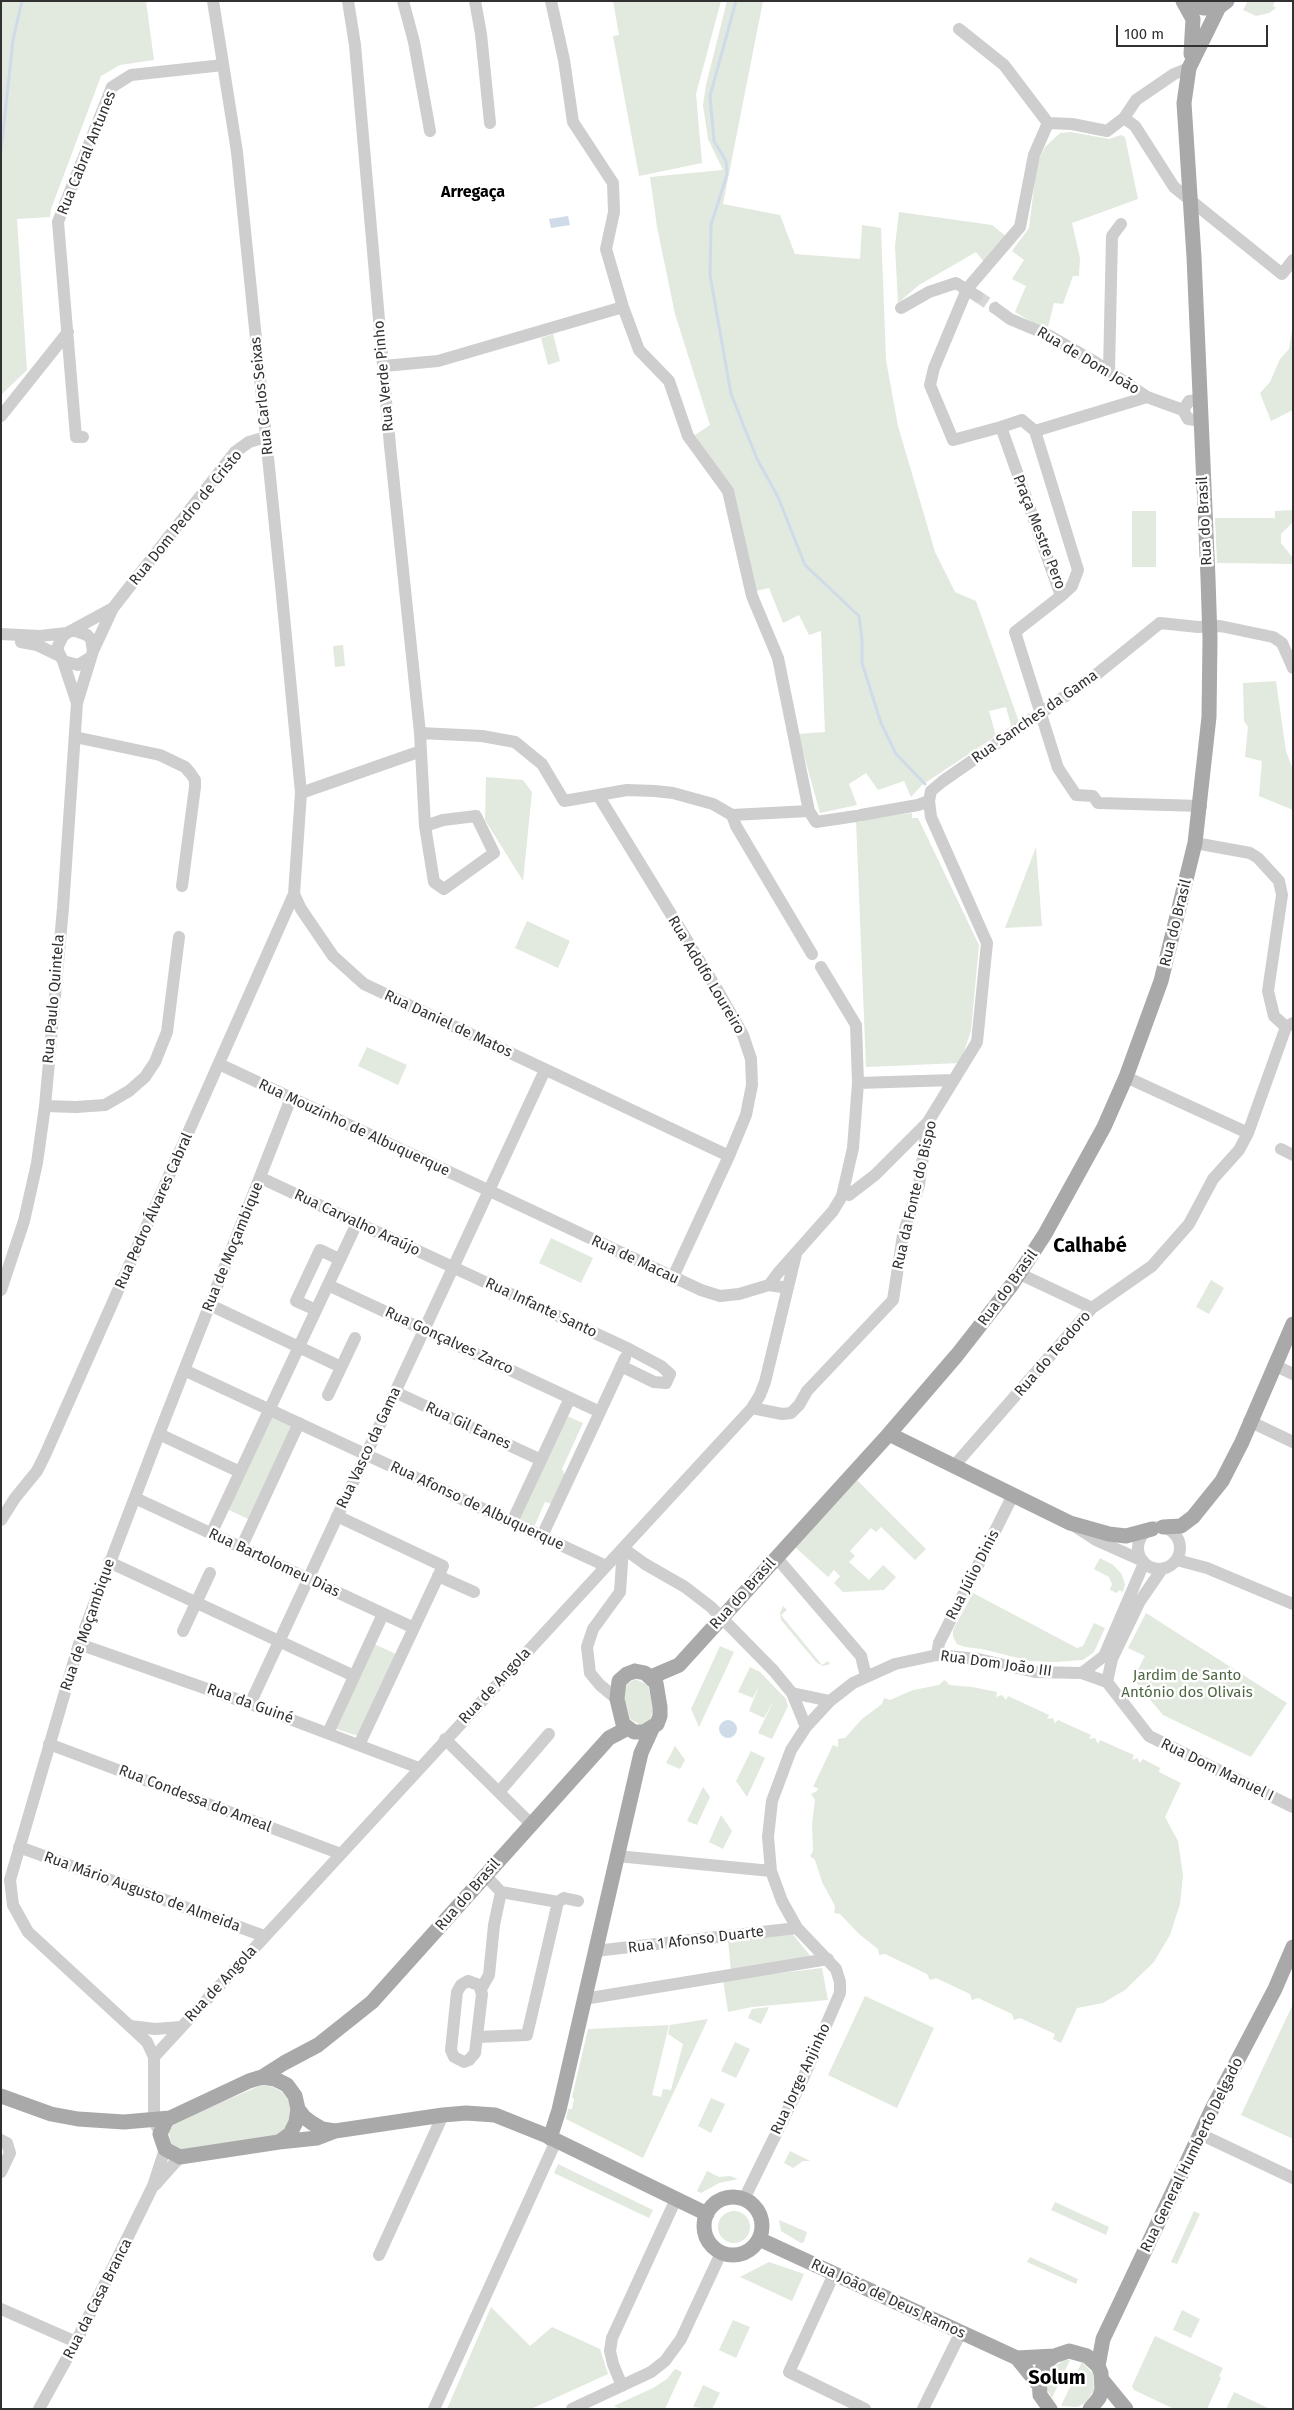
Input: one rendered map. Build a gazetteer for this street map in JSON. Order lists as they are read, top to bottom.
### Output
{
  "streets": {
    "main road": ["Rua do Brasil", "Rua General Humberto Delgado", "Rua João de Deus Ramos"],
    "street": [
      "Rua Cabral Antunes",
      "Rua de Dom João",
      "Rua Verde Pinho",
      "Rua Carlos Seixas",
      "Rua Dom Pedro de Cristo",
      "Praça Mestre Pero",
      "Rua Sanches da Gama",
      "Rua Adolfo Loureiro",
      "Rua Paulo Quintela",
      "Rua Daniel de Matos",
      "Rua Mouzinho de Albuquerque",
      "Rua da Fonte do Bispo",
      "Rua Pedro Álvares Cabral",
      "Rua Carvalho Araújo",
      "Rua de Moçambique",
      "Rua de Macau",
      "Rua Infante Santo",
      "Rua Gonçalves Zarco",
      "Rua do Teodoro",
      "Rua Gil Eanes",
      "Rua Vasco da Gama",
      "Rua Afonso de Albuquerque",
      "Rua Bartolomeu Dias",
      "Rua Júlio Dinis",
      "Rua Dom João III",
      "Rua de Angola",
      "Rua da Guiné",
      "Rua Dom Manuel I",
      "Rua Condessa do Ameal",
      "Rua Mário Augusto de Almeida",
      "Rua 1 Afonso Duarte",
      "Rua Jorge Anjinho",
      "Rua da Casa Branca"
    ]
  },
  "crossings": [
    ["Rua Cabral Antunes", "Rua Carlos Seixas"],
    ["Rua de Dom João", "Rua do Brasil"],
    ["Rua Carlos Seixas", "Rua Dom Pedro de Cristo"],
    ["Rua Dom Pedro de Cristo", "Rua Paulo Quintela"],
    ["Rua do Brasil", "Rua Sanches da Gama"],
    ["Rua Sanches da Gama", "Rua da Fonte do Bispo"],
    ["Rua Adolfo Loureiro", "Rua Daniel de Matos"],
    ["Rua Adolfo Loureiro", "Rua de Macau"],
    ["Rua Daniel de Matos", "Rua Pedro Álvares Cabral"],
    ["Rua Daniel de Matos", "Rua Vasco da Gama"],
    ["Rua Mouzinho de Albuquerque", "Rua Pedro Álvares Cabral"],
    ["Rua Mouzinho de Albuquerque", "Rua de Moçambique"],
    ["Rua Mouzinho de Albuquerque", "Rua de Macau"],
    ["Rua Mouzinho de Albuquerque", "Rua Vasco da Gama"],
    ["Rua da Fonte do Bispo", "Rua de Angola"],
    ["Rua Carvalho Araújo", "Rua de Moçambique"],
    ["Rua Carvalho Araújo", "Rua Infante Santo"],
    ["Rua Carvalho Araújo", "Rua Vasco da Gama"],
    ["Rua de Moçambique", "Rua Afonso de Albuquerque"],
    ["Rua de Moçambique", "Rua Bartolomeu Dias"],
    ["Rua de Moçambique", "Rua de Angola"],
    ["Rua de Moçambique", "Rua da Guiné"],
    ["Rua de Moçambique", "Rua Condessa do Ameal"],
    ["Rua de Moçambique", "Rua Mário Augusto de Almeida"],
    ["Rua de Macau", "Rua Vasco da Gama"],
    ["Rua de Macau", "Rua de Angola"],
    ["Rua Infante Santo", "Rua Vasco da Gama"],
    ["Rua Gonçalves Zarco", "Rua Vasco da Gama"],
    ["Rua Gil Eanes", "Rua Vasco da Gama"],
    ["Rua Vasco da Gama", "Rua Afonso de Albuquerque"],
    ["Rua Vasco da Gama", "Rua Bartolomeu Dias"],
    ["Rua Vasco da Gama", "Rua da Guiné"],
    ["Rua Afonso de Albuquerque", "Rua de Angola"],
    ["Rua Júlio Dinis", "Rua Dom João III"],
    ["Rua Dom João III", "Rua Dom Manuel I"],
    ["Rua Dom João III", "Rua 1 Afonso Duarte"],
    ["Rua Dom João III", "Rua Jorge Anjinho"],
    ["Rua de Angola", "Rua da Guiné"],
    ["Rua de Angola", "Rua Condessa do Ameal"],
    ["Rua de Angola", "Rua Mário Augusto de Almeida"],
    ["Rua Jorge Anjinho", "Rua João de Deus Ramos"],
    ["Rua General Humberto Delgado", "Rua João de Deus Ramos"]
  ],
  "districts": ["Arregaça", "Calhabé", "Solum"],
  "parks": ["Jardim de Santo António dos Olivais"],
  "scale_bar": "100 m"
}
